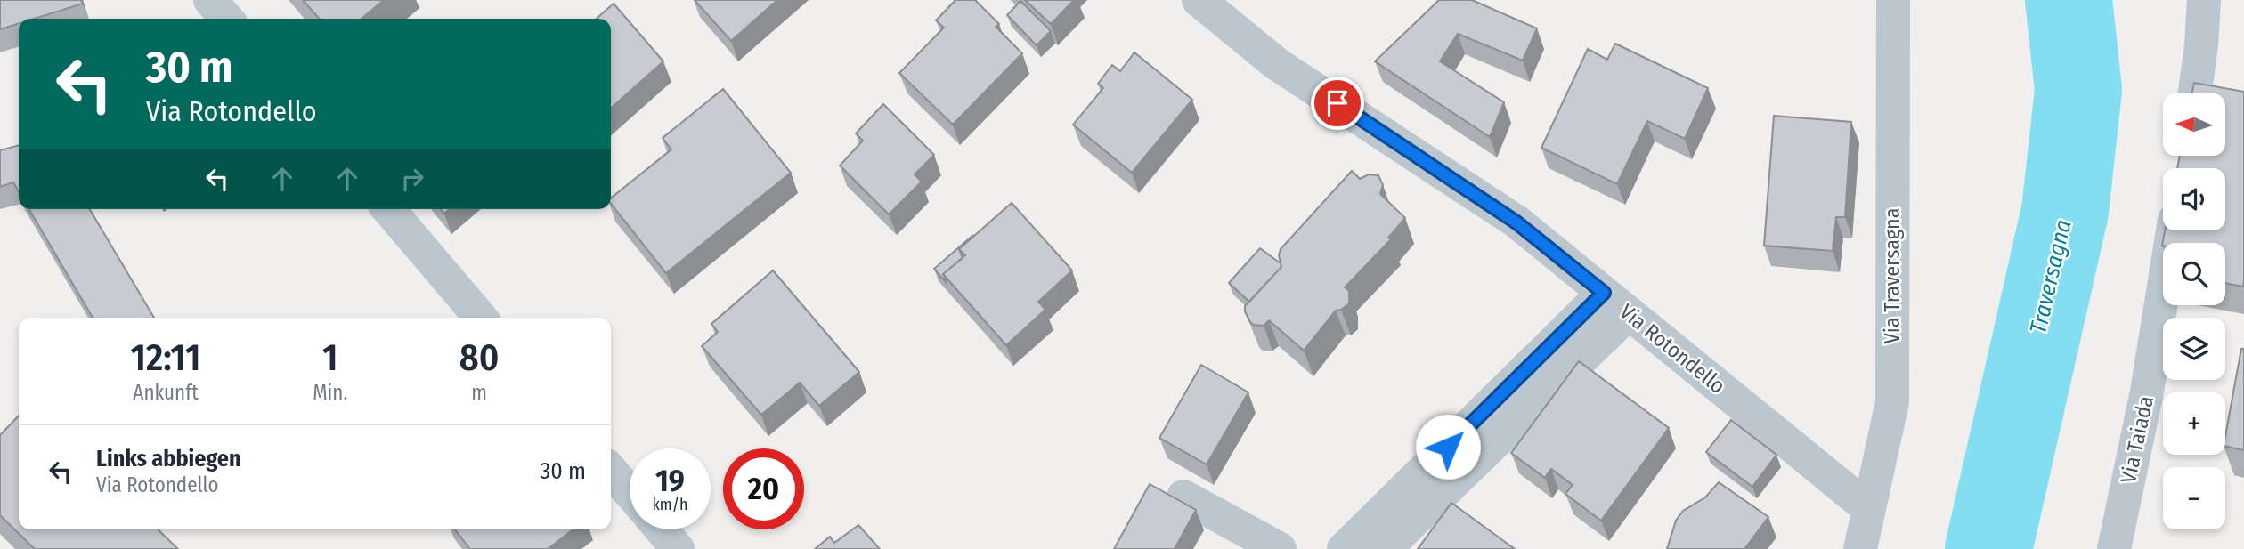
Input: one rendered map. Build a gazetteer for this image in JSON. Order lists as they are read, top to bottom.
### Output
{
  "streets": {
    "street": ["Via Traversagna", "Via Rotondello", "Via Taiada"]
  },
  "crossings": [
    ["Via Traversagna", "Via Rotondello"]
  ],
  "water": ["Traversagna"],
  "north": "left",
  "page": {
    "turn": ["30 m", "Via Rotondello"],
    "map_buttons": ["+", "−"],
    "eta": [
      "12:11",
      "Ankunft",
      "1",
      "Min.",
      "80",
      "m"
    ],
    "list": [
      {
        "name": "Links abbiegen",
        "note": "Via Rotondello",
        "value": "30 m"
      }
    ],
    "speed": "19 km/h",
    "limit": "20"
  }
}
